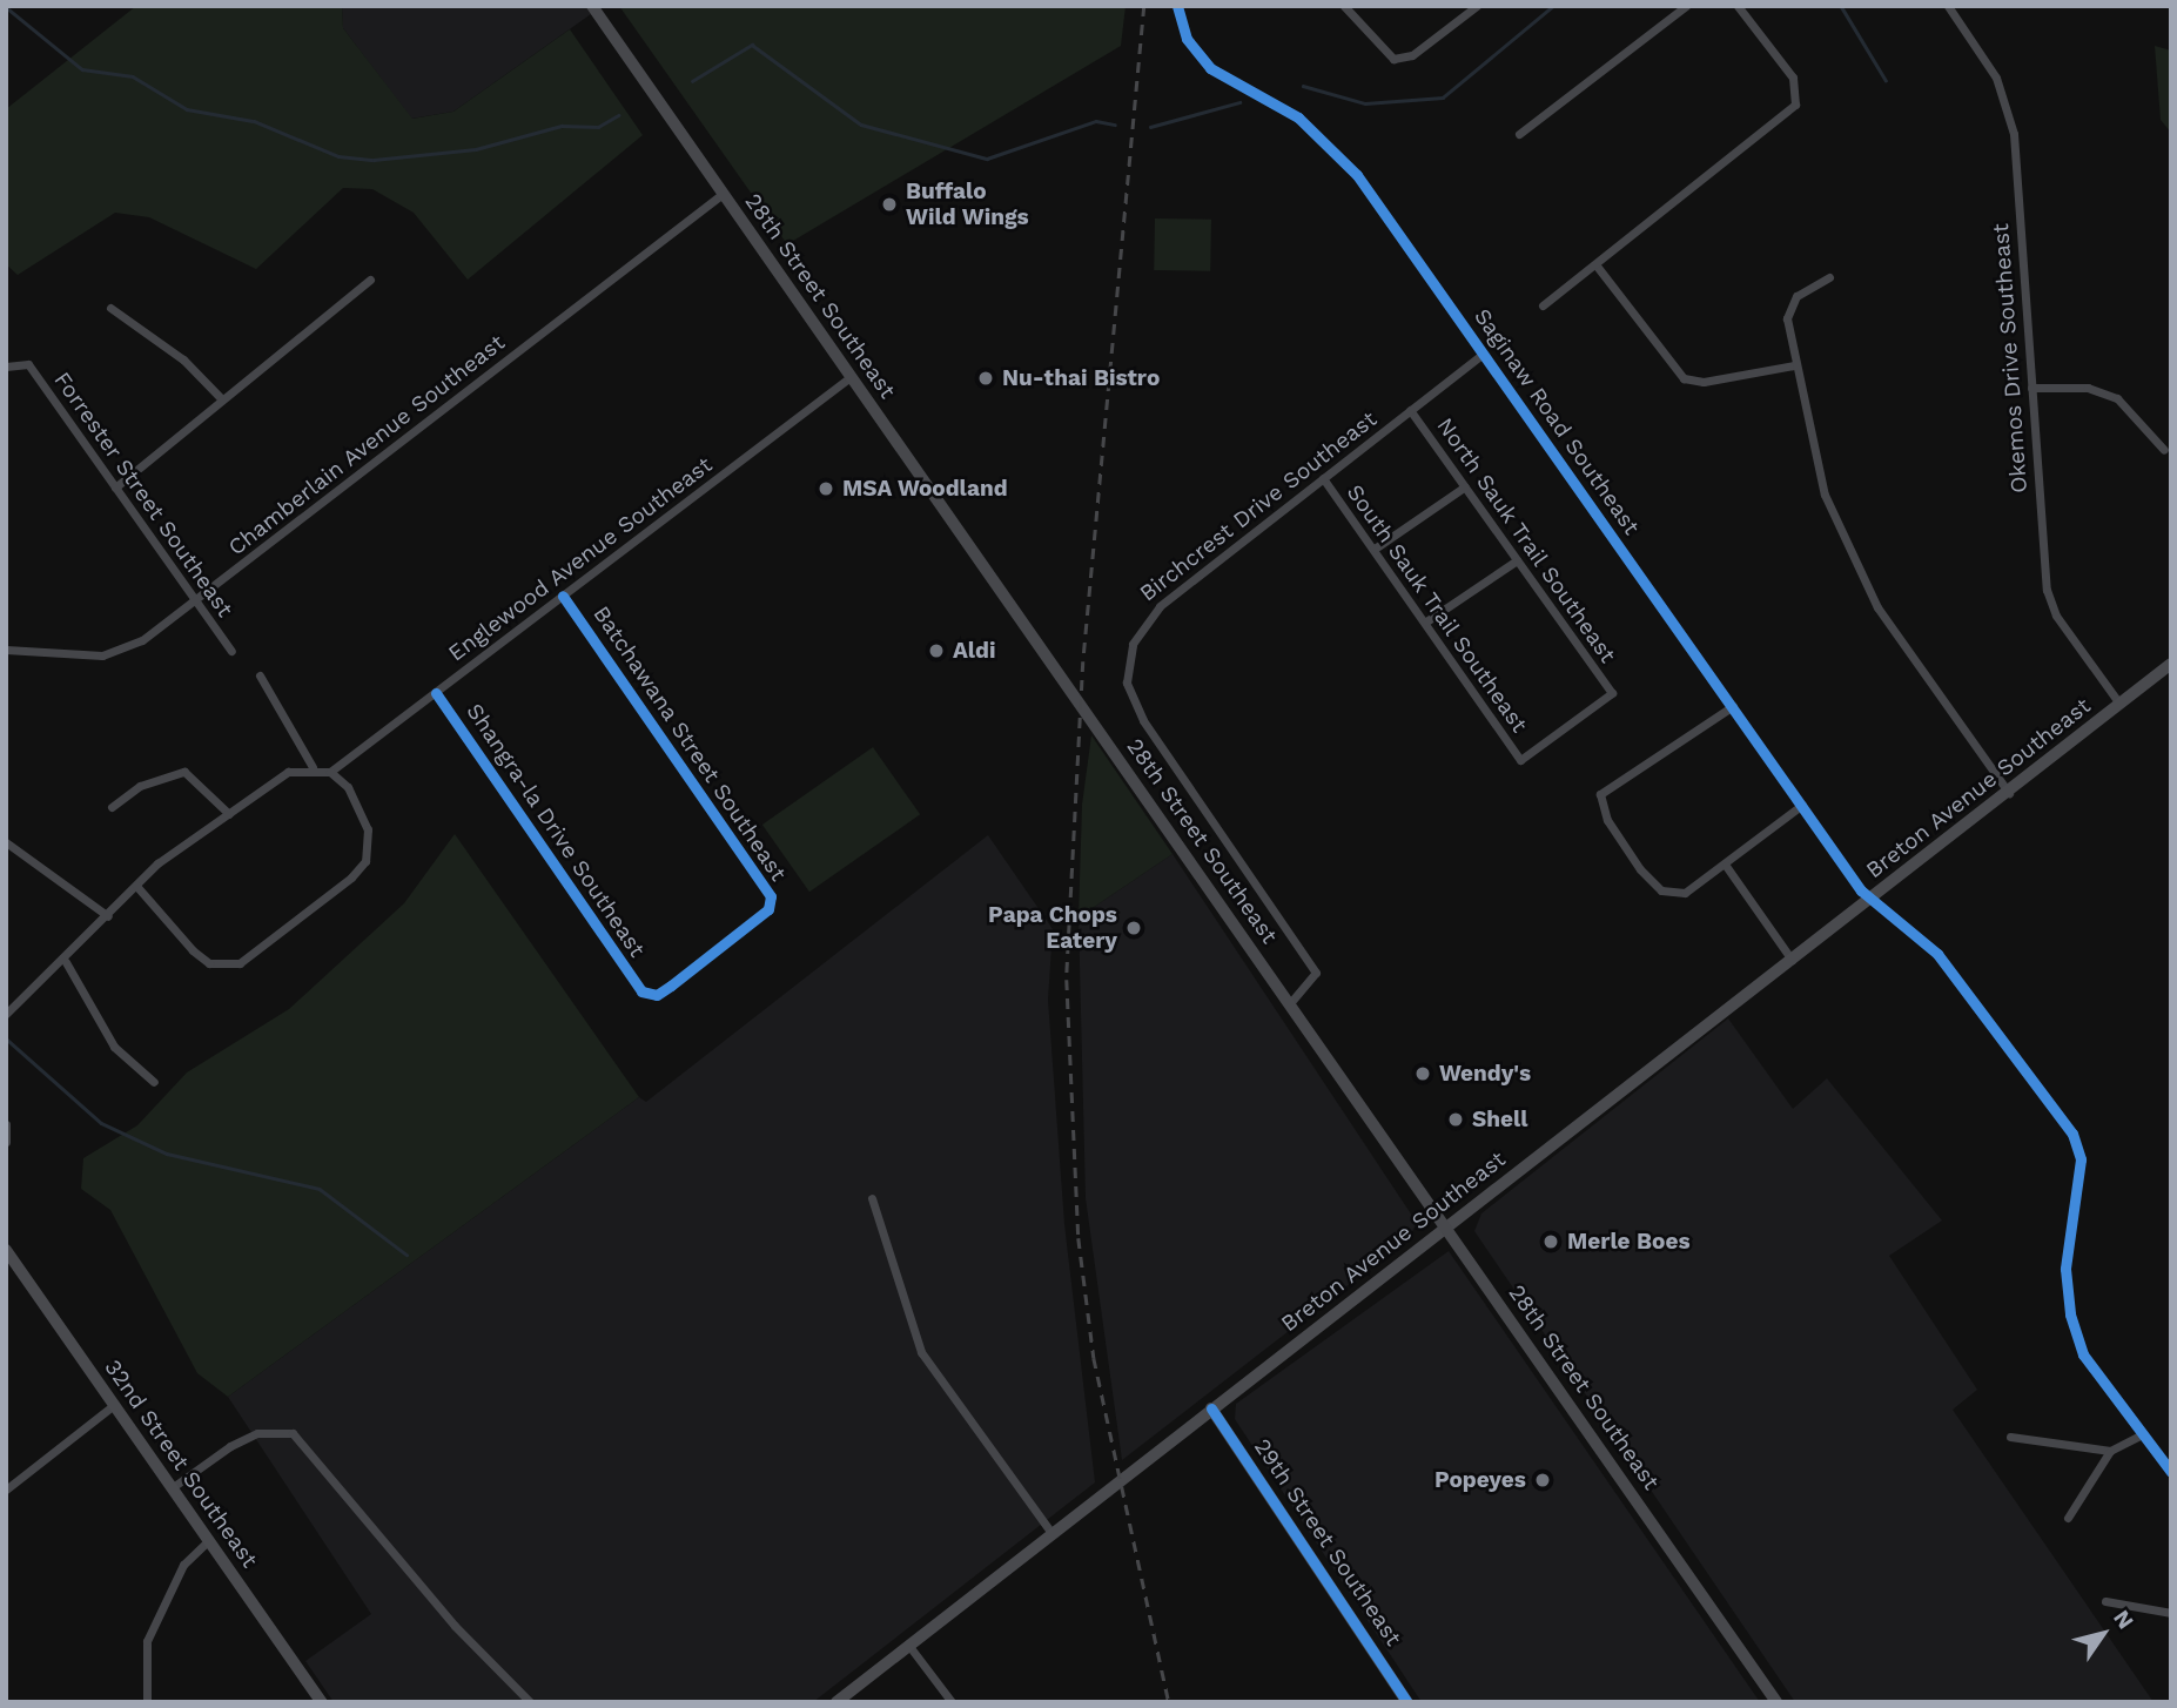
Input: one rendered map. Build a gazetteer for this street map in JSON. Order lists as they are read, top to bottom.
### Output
{
  "streets": {
    "main road": [
      "28th Street Southeast",
      "Breton Avenue Southeast",
      "32nd Street Southeast",
      "29th Street Southeast"
    ],
    "street": [
      "Okemos Drive Southeast",
      "Saginaw Road Southeast",
      "Chamberlain Avenue Southeast",
      "Forrester Street Southeast",
      "Birchcrest Drive Southeast",
      "North Sauk Trail Southeast",
      "Englewood Avenue Southeast",
      "South Sauk Trail Southeast",
      "Batchawana Street Southeast",
      "Shangra-la Drive Southeast"
    ]
  },
  "crossings": [
    ["28th Street Southeast", "Chamberlain Avenue Southeast"],
    ["28th Street Southeast", "Birchcrest Drive Southeast"],
    ["28th Street Southeast", "Englewood Avenue Southeast"],
    ["28th Street Southeast", "Breton Avenue Southeast"],
    ["Okemos Drive Southeast", "Breton Avenue Southeast"],
    ["Saginaw Road Southeast", "Birchcrest Drive Southeast"],
    ["Saginaw Road Southeast", "Breton Avenue Southeast"],
    ["Chamberlain Avenue Southeast", "Forrester Street Southeast"],
    ["Birchcrest Drive Southeast", "North Sauk Trail Southeast"],
    ["Birchcrest Drive Southeast", "South Sauk Trail Southeast"],
    ["North Sauk Trail Southeast", "South Sauk Trail Southeast"],
    ["Englewood Avenue Southeast", "Batchawana Street Southeast"],
    ["Englewood Avenue Southeast", "Shangra-la Drive Southeast"],
    ["Batchawana Street Southeast", "Shangra-la Drive Southeast"],
    ["Breton Avenue Southeast", "29th Street Southeast"]
  ],
  "places": [
    "Buffalo Wild Wings",
    "Nu-thai Bistro",
    "MSA Woodland",
    "Aldi",
    "Papa Chops Eatery",
    "Wendy's",
    "Shell",
    "Merle Boes",
    "Popeyes"
  ],
  "north": "top right"
}
